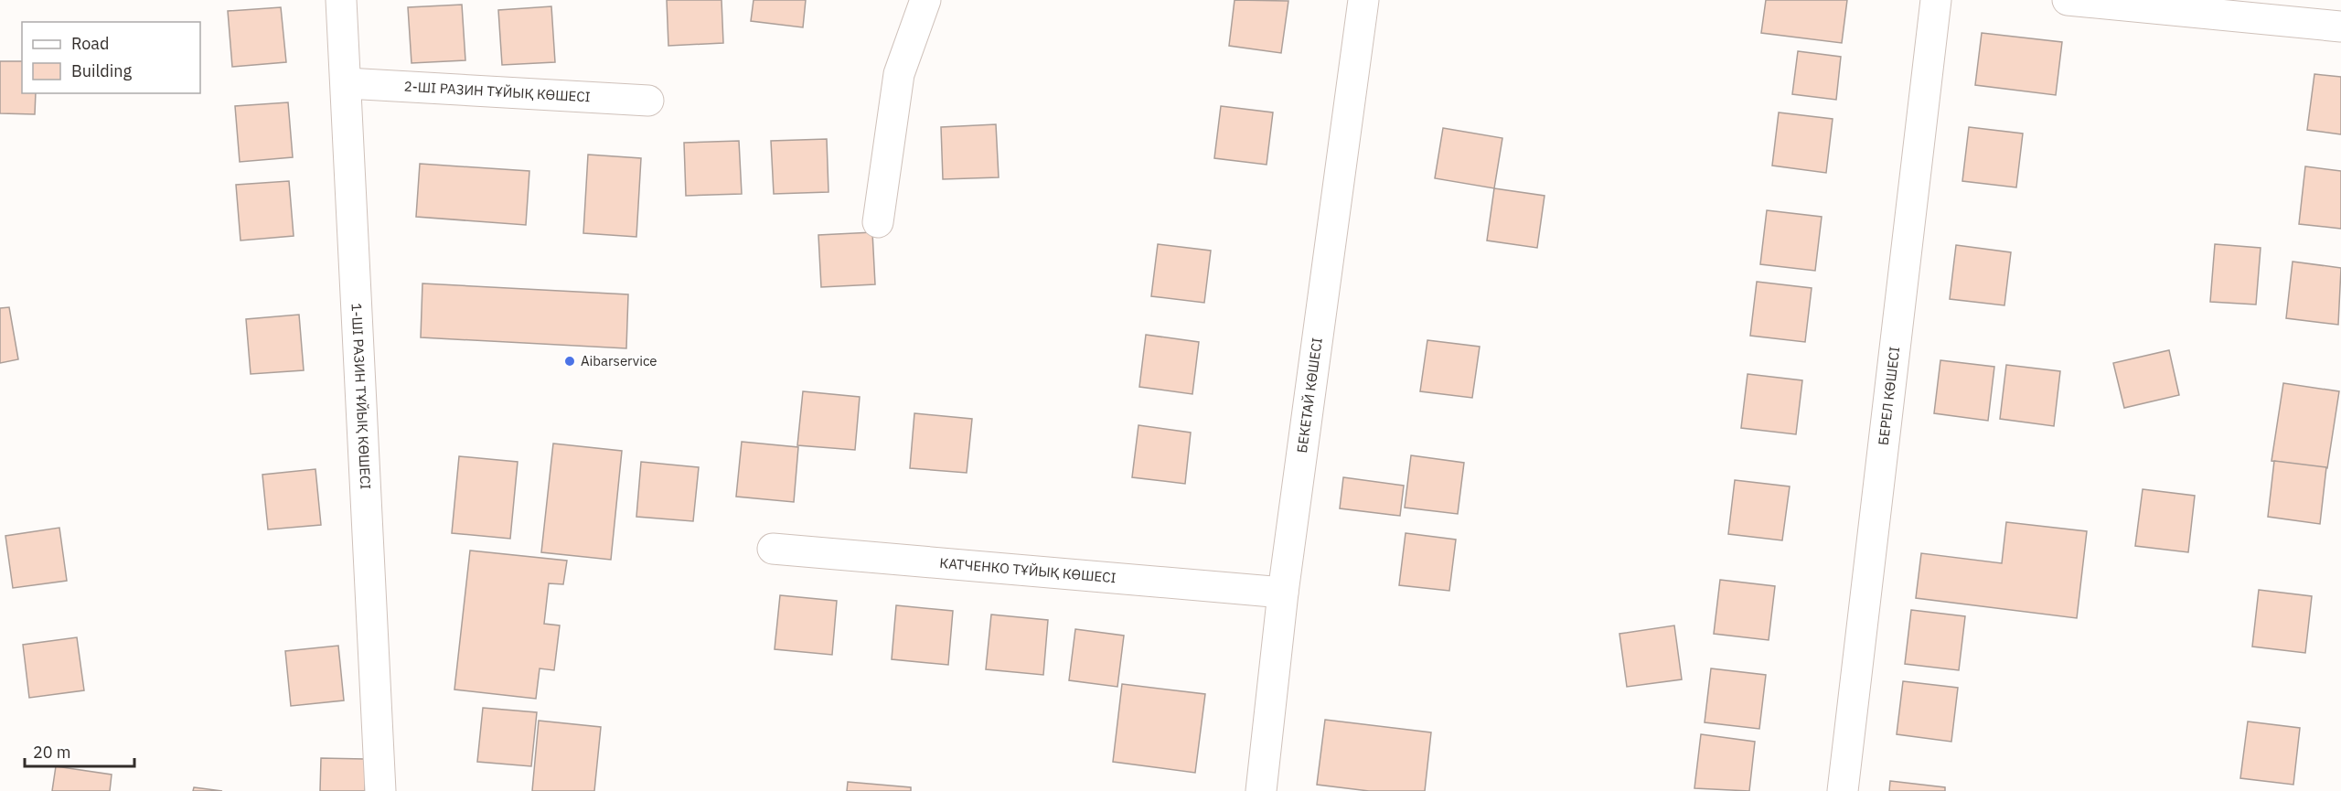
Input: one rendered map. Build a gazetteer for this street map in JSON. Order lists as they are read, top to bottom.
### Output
{
  "streets": {
    "street": [
      "2-ШІ РАЗИН ТҰЙЫҚ КӨШЕСІ",
      "1-ШІ РАЗИН ТҰЙЫҚ КӨШЕСІ",
      "БЕКЕТАЙ КӨШЕСІ",
      "БЕРЕЛ КӨШЕСІ",
      "КАТЧЕНКО ТҰЙЫҚ КӨШЕСІ"
    ]
  },
  "crossings": [
    ["2-ШІ РАЗИН ТҰЙЫҚ КӨШЕСІ", "1-ШІ РАЗИН ТҰЙЫҚ КӨШЕСІ"],
    ["БЕКЕТАЙ КӨШЕСІ", "КАТЧЕНКО ТҰЙЫҚ КӨШЕСІ"]
  ],
  "places": ["Aibarservice"],
  "legend": ["Road", "Building"],
  "scale_bar": "20 m"
}
